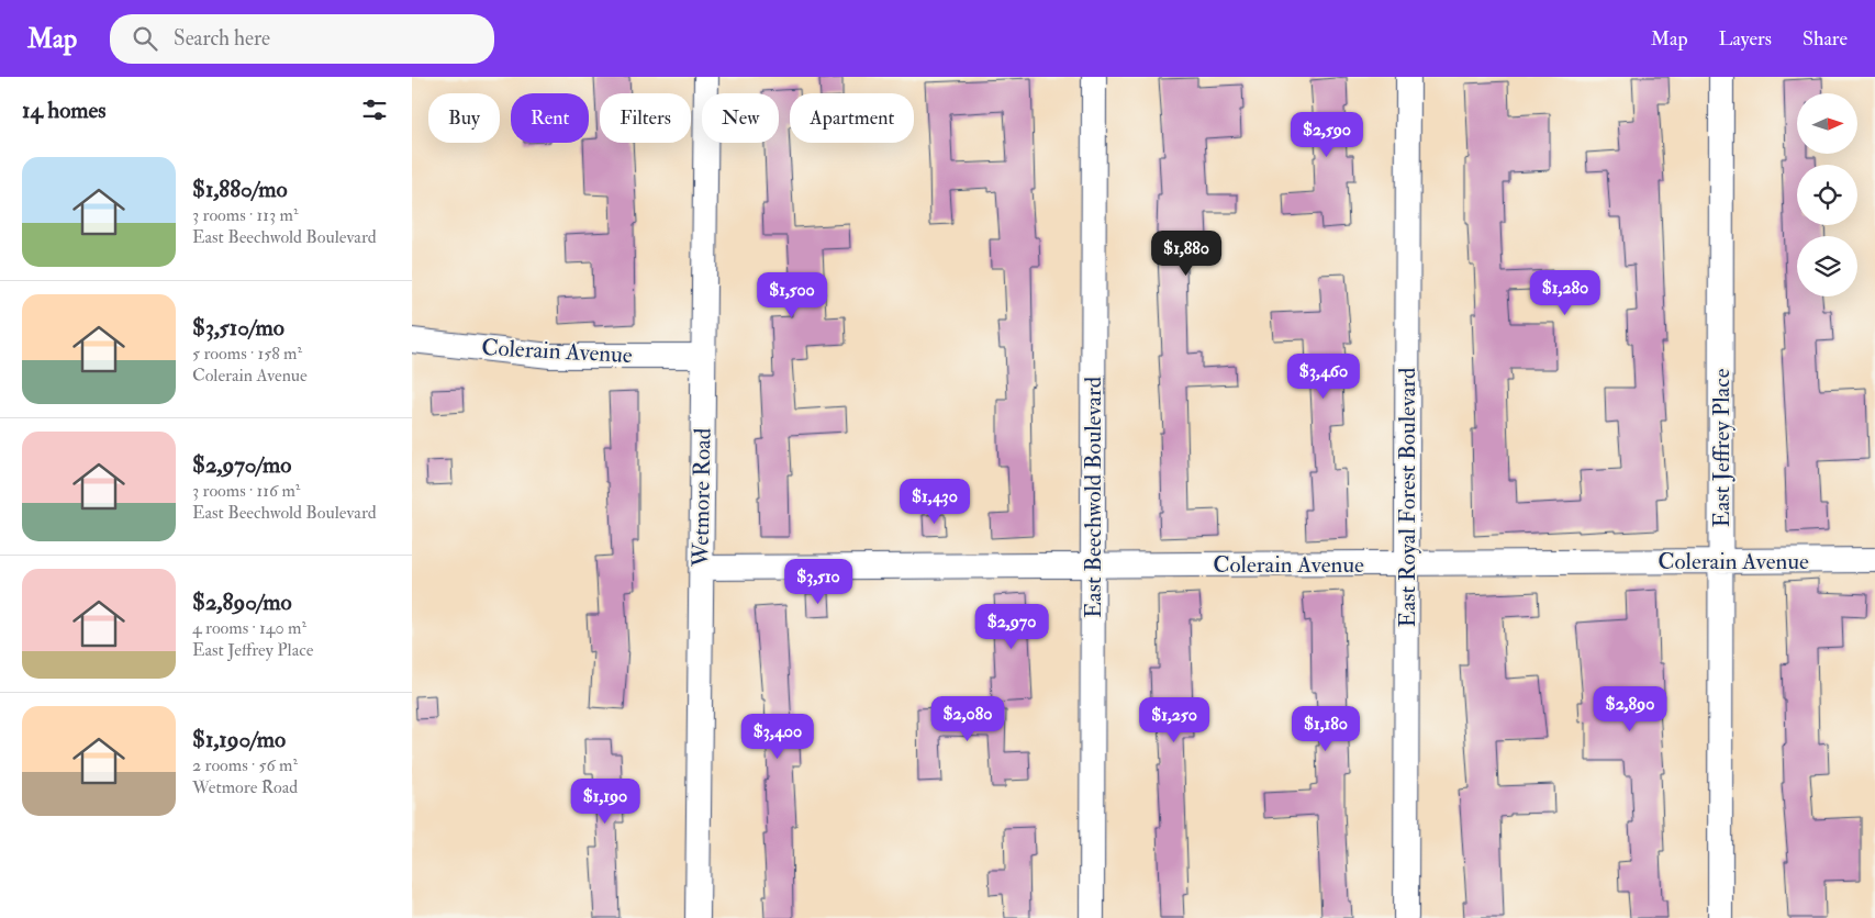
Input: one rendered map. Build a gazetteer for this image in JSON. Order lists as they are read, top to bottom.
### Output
{
  "streets": {
    "street": [
      "Colerain Avenue",
      "East Jeffrey Place",
      "Wetmore Road",
      "East Beechwold Boulevard",
      "East Royal Forest Boulevard"
    ]
  },
  "crossings": [
    ["Colerain Avenue", "East Jeffrey Place"],
    ["Colerain Avenue", "Wetmore Road"],
    ["Colerain Avenue", "East Beechwold Boulevard"],
    ["Colerain Avenue", "East Royal Forest Boulevard"]
  ],
  "north": "right",
  "page": {
    "header": "Map",
    "search": "Search here",
    "nav": ["Map", "Layers", "Share"],
    "heading": "14 homes",
    "chip": [
      "Buy",
      "Rent",
      "Filters",
      "New",
      "Apartment"
    ],
    "price": [
      "$2,590",
      "$1,880",
      "$1,280",
      "$1,500",
      "$3,460",
      "$1,430",
      "$3,510",
      "$2,970",
      "$2,890",
      "$2,080",
      "$1,250",
      "$1,180",
      "$3,400",
      "$1,190"
    ],
    "list": [
      {
        "name": "$1,880/mo",
        "note": "3 rooms · 113 m² · East Beechwold Boulevard"
      },
      {
        "name": "$3,510/mo",
        "note": "5 rooms · 158 m² · Colerain Avenue"
      },
      {
        "name": "$2,970/mo",
        "note": "3 rooms · 116 m² · East Beechwold Boulevard"
      },
      {
        "name": "$2,890/mo",
        "note": "4 rooms · 140 m² · East Jeffrey Place"
      },
      {
        "name": "$1,190/mo",
        "note": "2 rooms · 56 m² · Wetmore Road"
      }
    ]
  }
}
